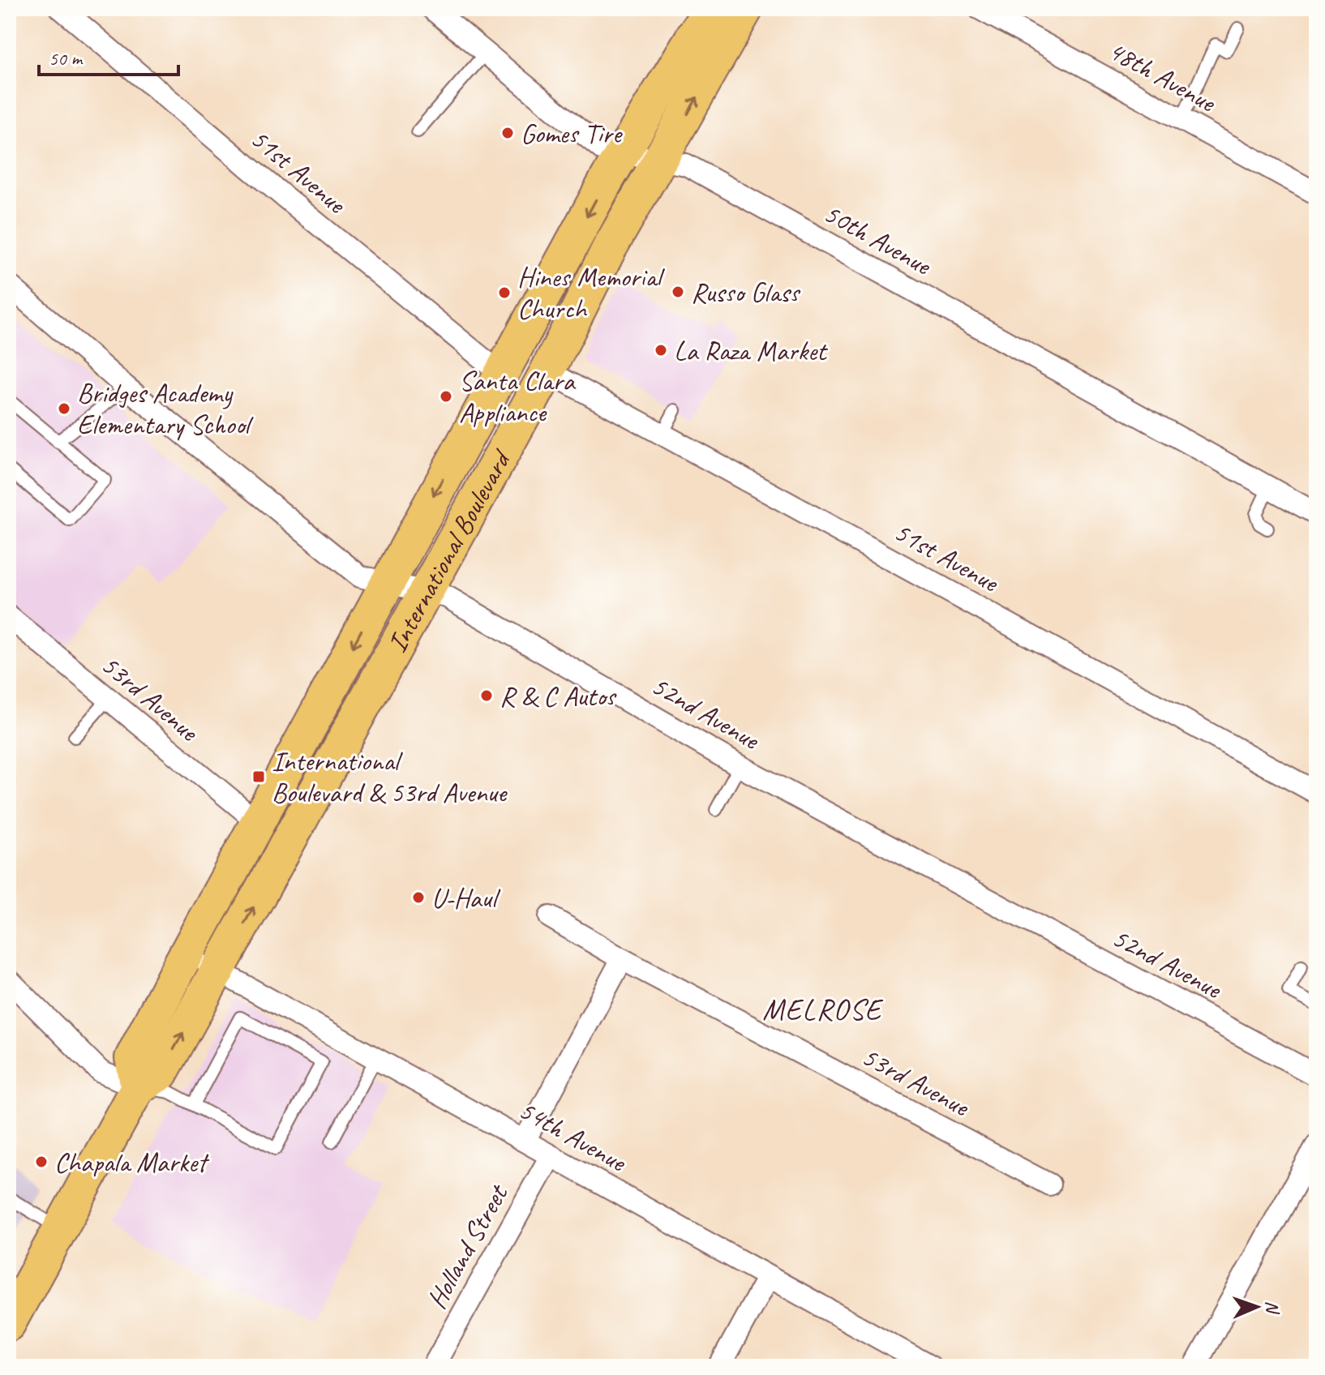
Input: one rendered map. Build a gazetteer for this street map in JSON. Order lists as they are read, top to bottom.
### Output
{
  "streets": {
    "main road": ["International Boulevard"],
    "street": [
      "48th Avenue",
      "51st Avenue",
      "50th Avenue",
      "53rd Avenue",
      "52nd Avenue",
      "54th Avenue",
      "Holland Street"
    ]
  },
  "crossings": [
    ["51st Avenue", "International Boulevard"],
    ["50th Avenue", "International Boulevard"],
    ["International Boulevard", "53rd Avenue"],
    ["International Boulevard", "52nd Avenue"],
    ["International Boulevard", "54th Avenue"],
    ["54th Avenue", "Holland Street"]
  ],
  "districts": ["MELROSE"],
  "places": {
    "other": [
      "Gomes Tire",
      "Russo Glass",
      "Hines Memorial Church",
      "La Raza Market",
      "Santa Clara Appliance",
      "Bridges Academy Elementary School",
      "R & C Autos",
      "U-Haul",
      "Chapala Market"
    ],
    "transit": ["International Boulevard & 53rd Avenue"]
  },
  "scale_bar": "50 m",
  "north": "right"
}
